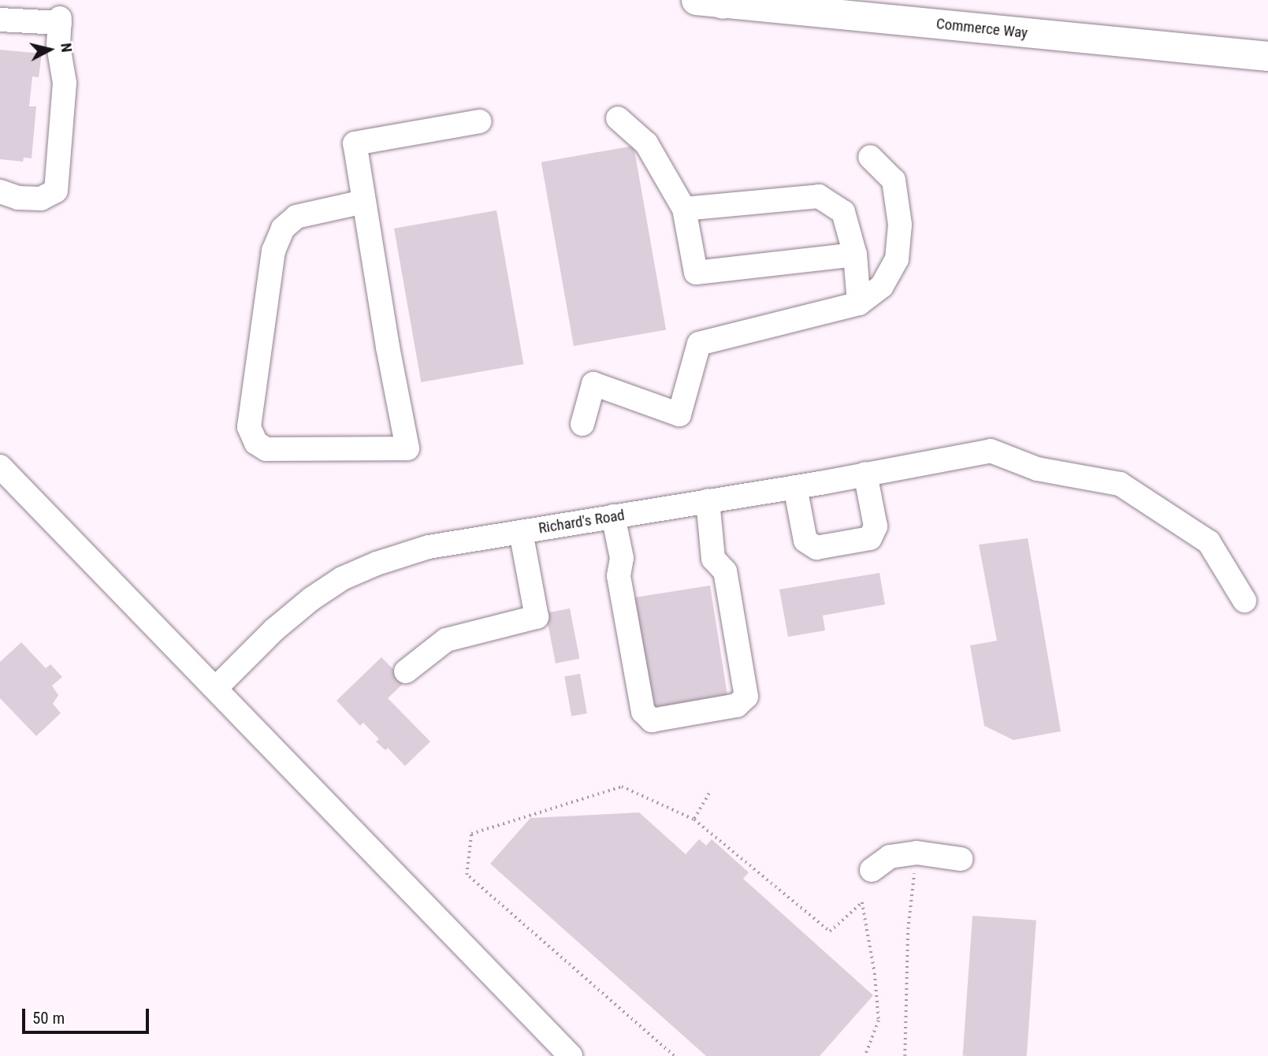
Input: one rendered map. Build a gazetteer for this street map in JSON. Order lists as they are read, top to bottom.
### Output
{
  "streets": {
    "main road": ["Commerce Way"],
    "street": ["Richard's Road"]
  },
  "scale_bar": "50 m",
  "north": "right"
}
